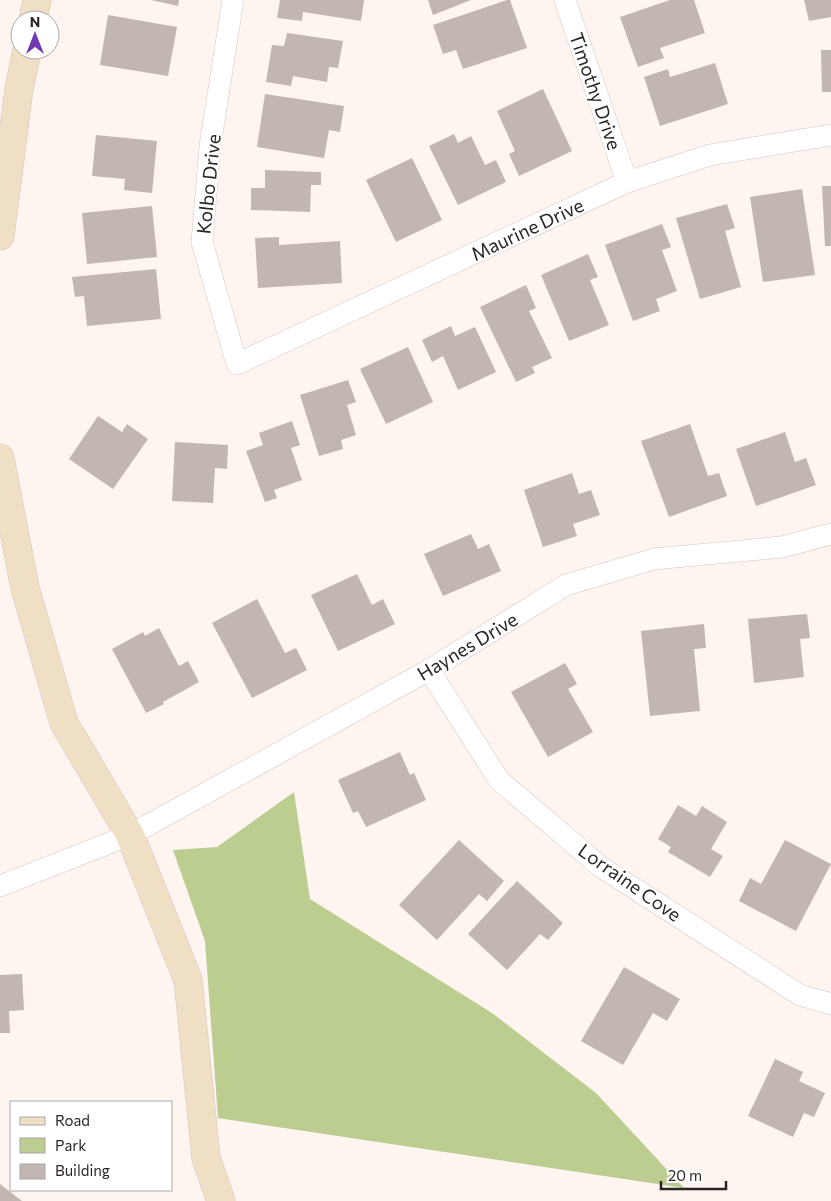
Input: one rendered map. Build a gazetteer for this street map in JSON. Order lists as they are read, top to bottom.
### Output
{
  "streets": {
    "street": [
      "Timothy Drive",
      "Kolbo Drive",
      "Maurine Drive",
      "Haynes Drive",
      "Lorraine Cove"
    ]
  },
  "crossings": [
    ["Timothy Drive", "Maurine Drive"],
    ["Kolbo Drive", "Maurine Drive"],
    ["Haynes Drive", "Lorraine Cove"]
  ],
  "legend": ["Road", "Park", "Building"],
  "scale_bar": "20 m",
  "north": "top"
}
